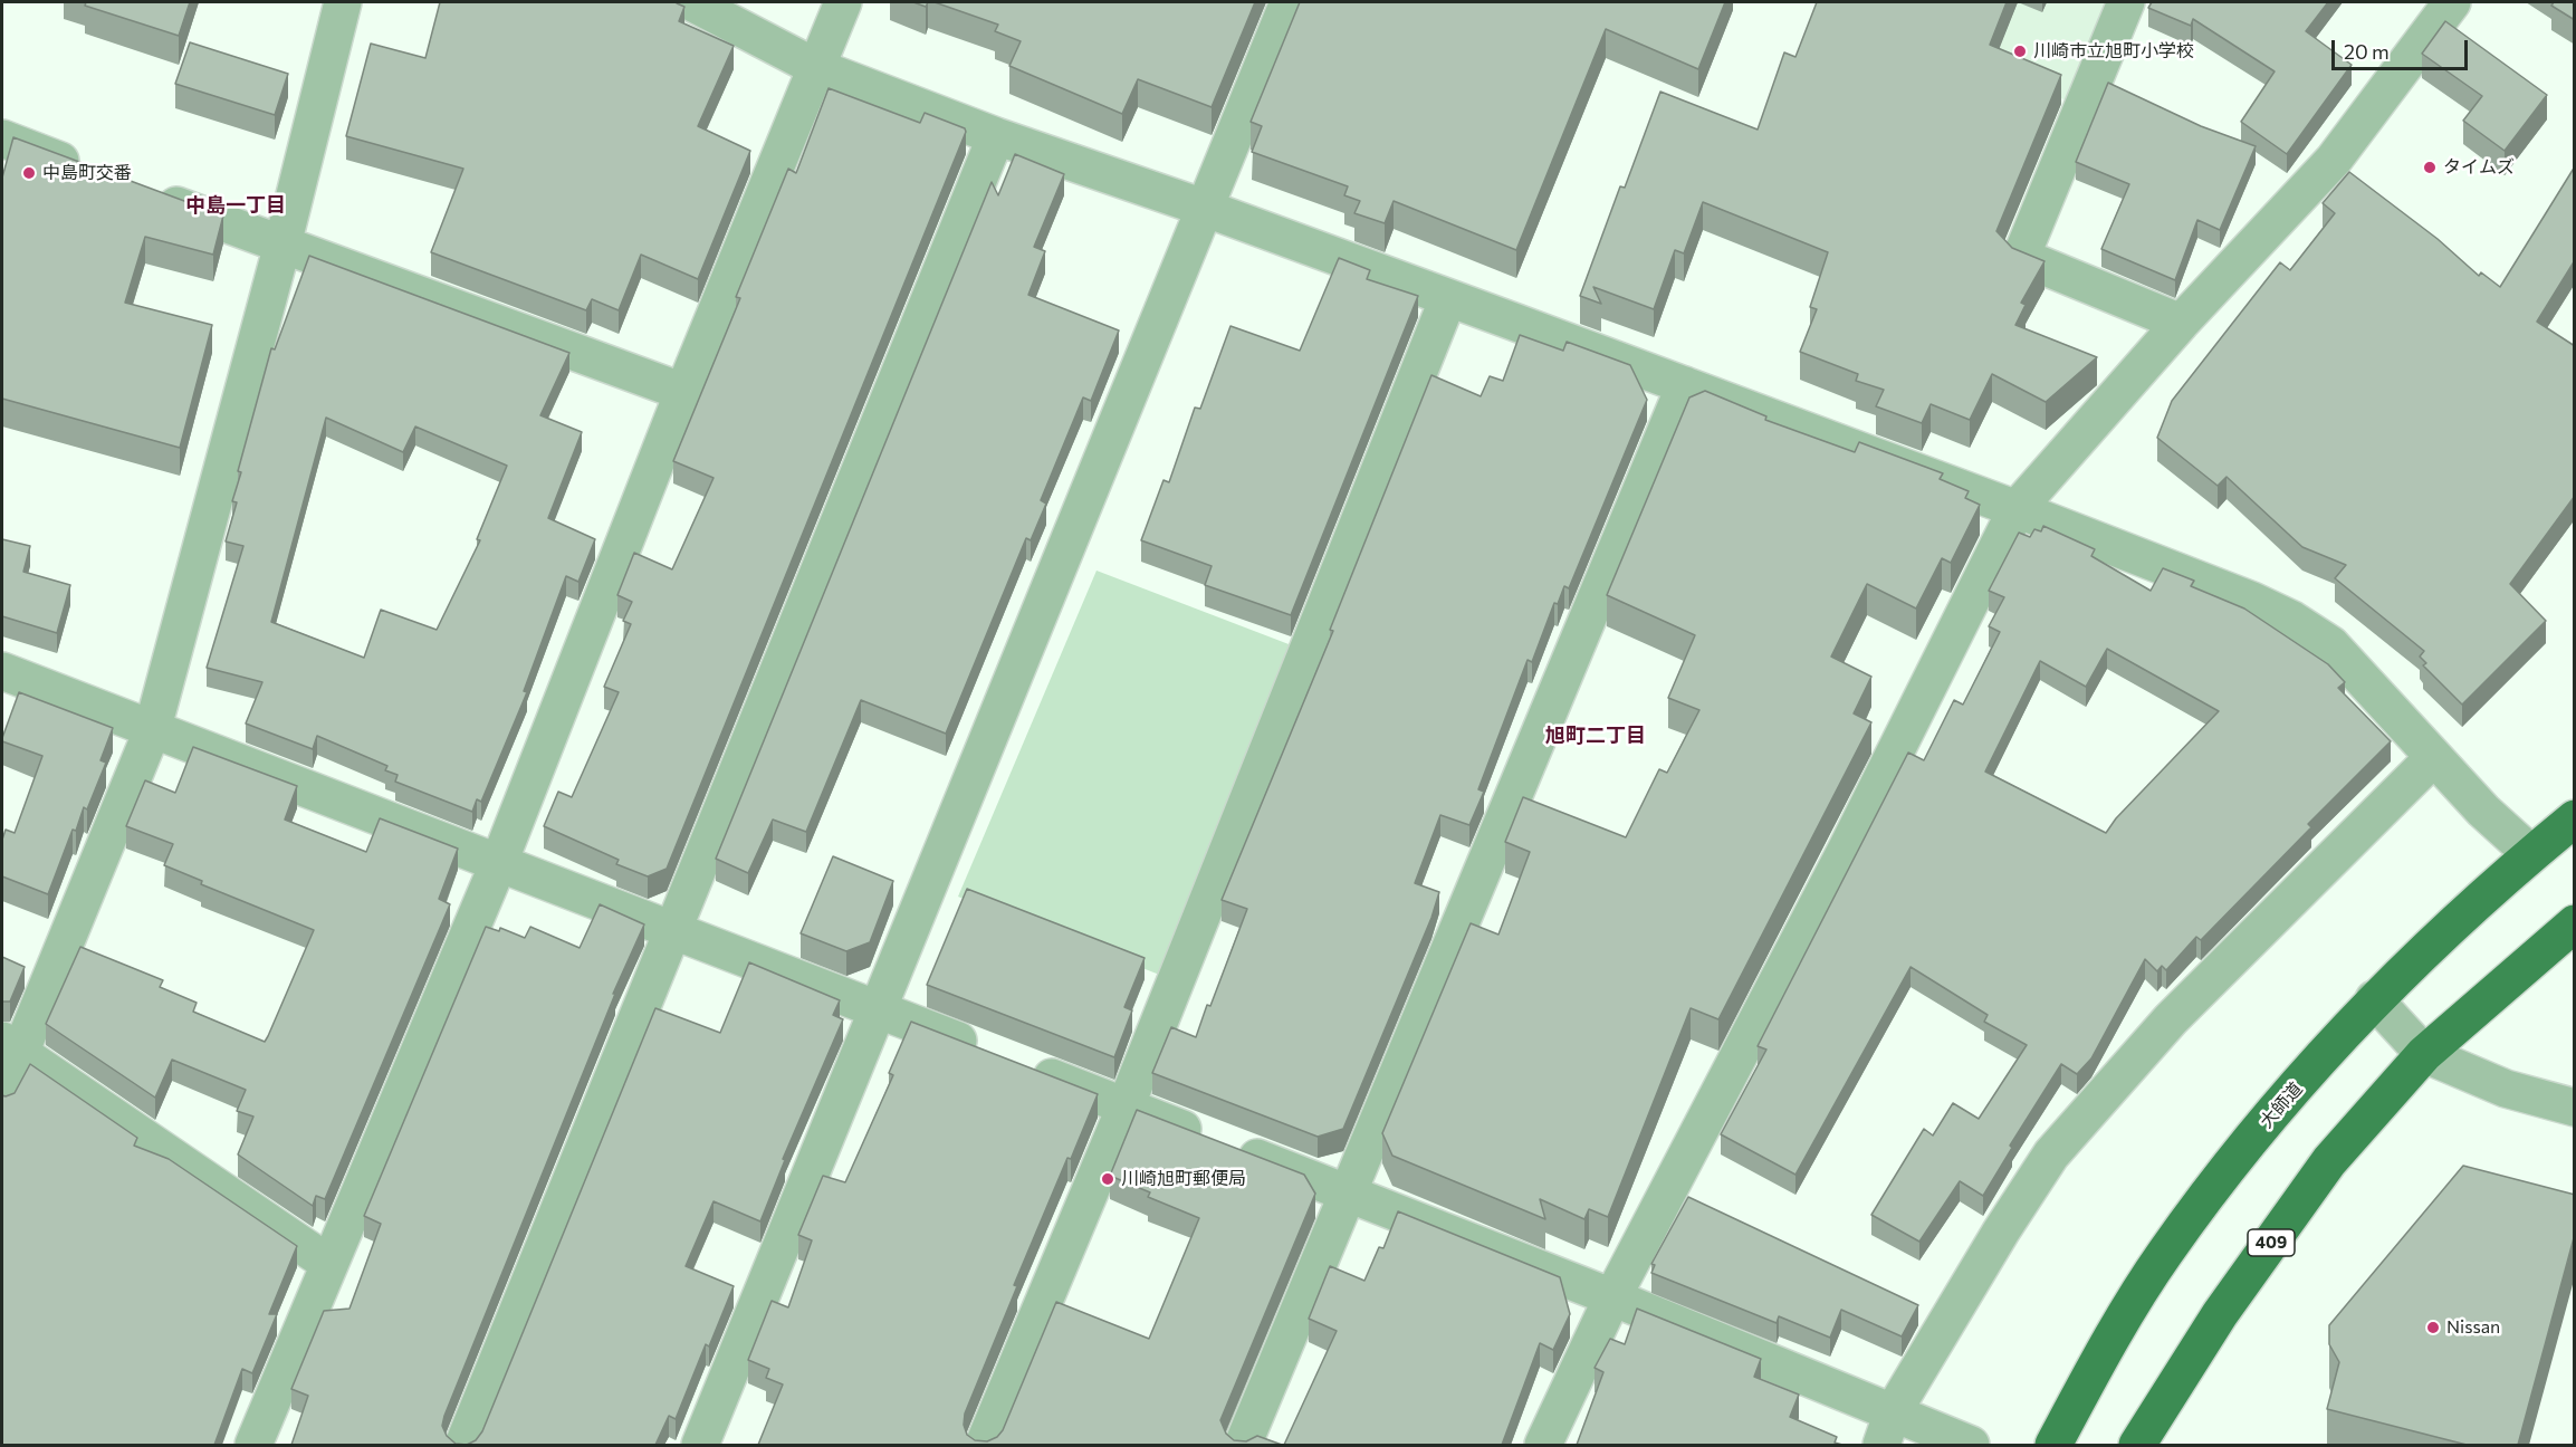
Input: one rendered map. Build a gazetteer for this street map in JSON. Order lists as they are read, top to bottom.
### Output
{
  "streets": {
    "highway": ["大師道", "409"]
  },
  "districts": ["中島一丁目", "旭町二丁目"],
  "places": [
    "川崎市立旭町小学校",
    "タイムズ",
    "中島町交番",
    "川崎旭町郵便局",
    "Nissan"
  ],
  "scale_bar": "20 m"
}
